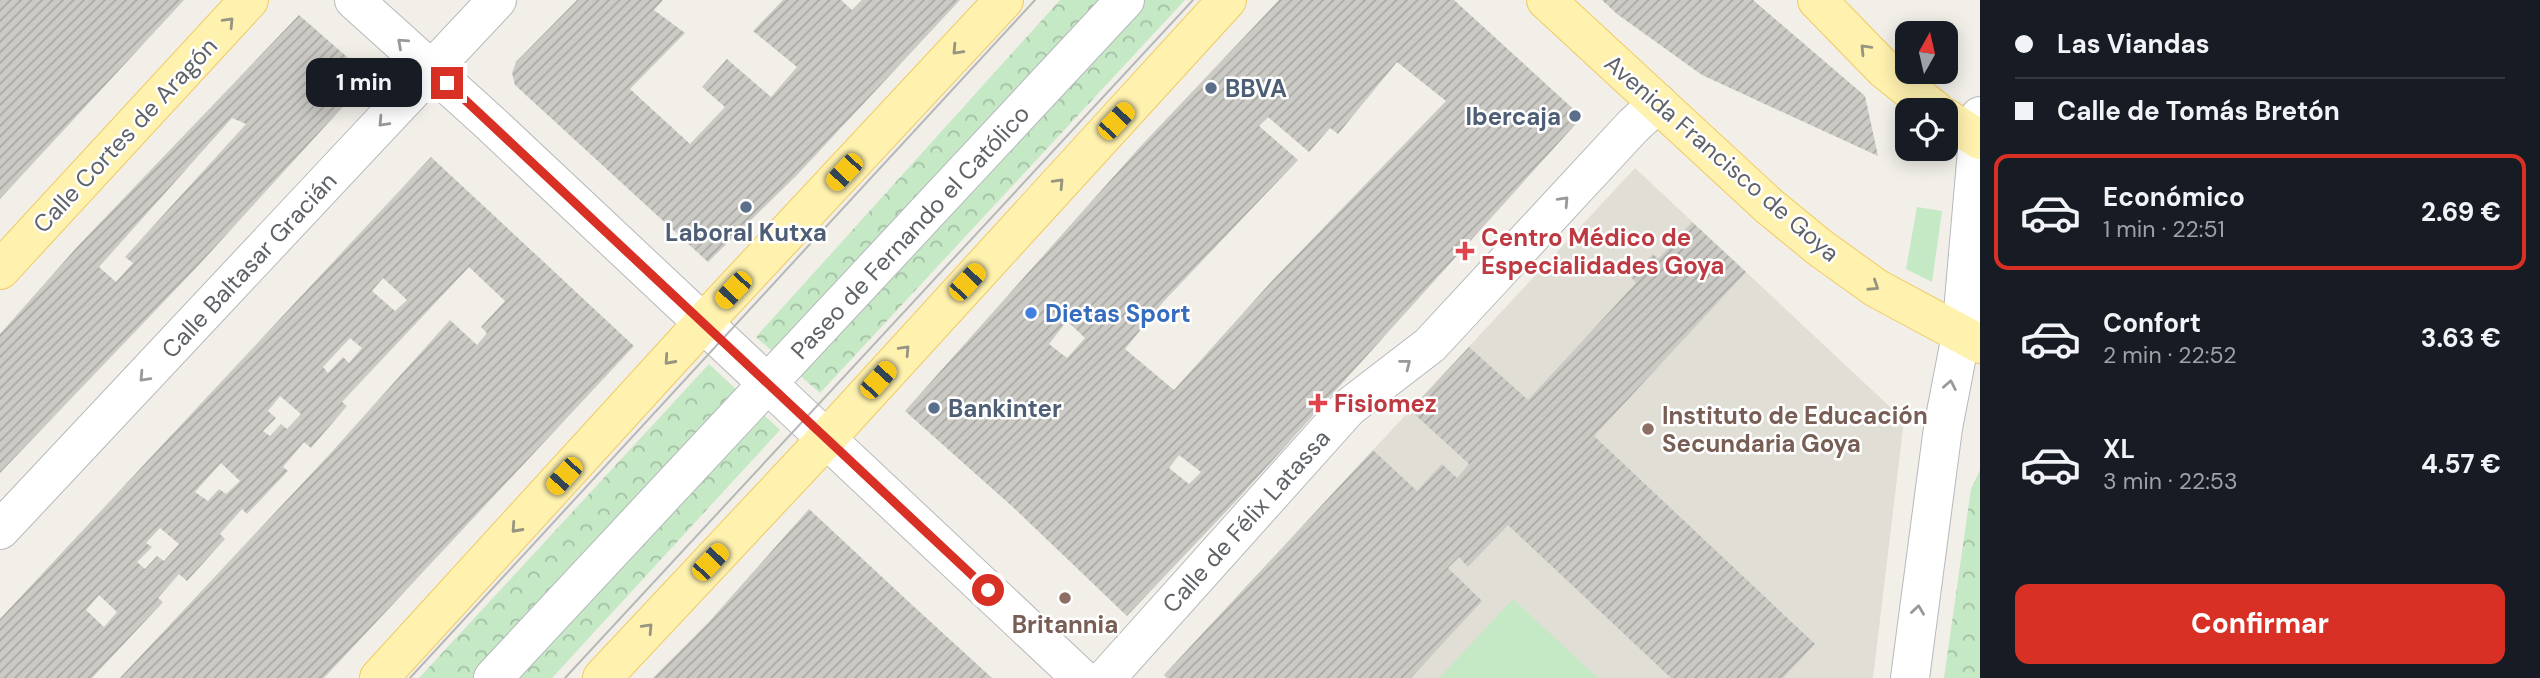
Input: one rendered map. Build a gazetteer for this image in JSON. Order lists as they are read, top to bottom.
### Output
{
  "streets": {
    "main road": ["Calle Cortes de Aragón", "Avenida Francisco de Goya"],
    "street": ["Paseo de Fernando el Católico", "Calle Baltasar Gracián", "Calle de Félix Latassa"]
  },
  "crossings": [
    ["Avenida Francisco de Goya", "Calle de Félix Latassa"]
  ],
  "one_way": ["Calle Cortes de Aragón", "Calle Baltasar Gracián", "Calle de Félix Latassa"],
  "places": {
    "other": [
      "BBVA",
      "Ibercaja",
      "Laboral Kutxa",
      "Dietas Sport",
      "Bankinter",
      "Instituto de Educación Secundaria Goya",
      "Britannia"
    ],
    "health": ["Centro Médico de Especialidades Goya", "Fisiomez"]
  },
  "north": "top",
  "page": {
    "banner": ["Las Viandas", "Calle de Tomás Bretón"],
    "bubble": "1 min",
    "list": [
      {
        "name": "Económico",
        "note": "1 min · 22:51",
        "value": "2.69 €"
      },
      {
        "name": "Confort",
        "note": "2 min · 22:52",
        "value": "3.63 €"
      },
      {
        "name": "XL",
        "note": "3 min · 22:53",
        "value": "4.57 €"
      }
    ],
    "buttons": "Confirmar"
  }
}
